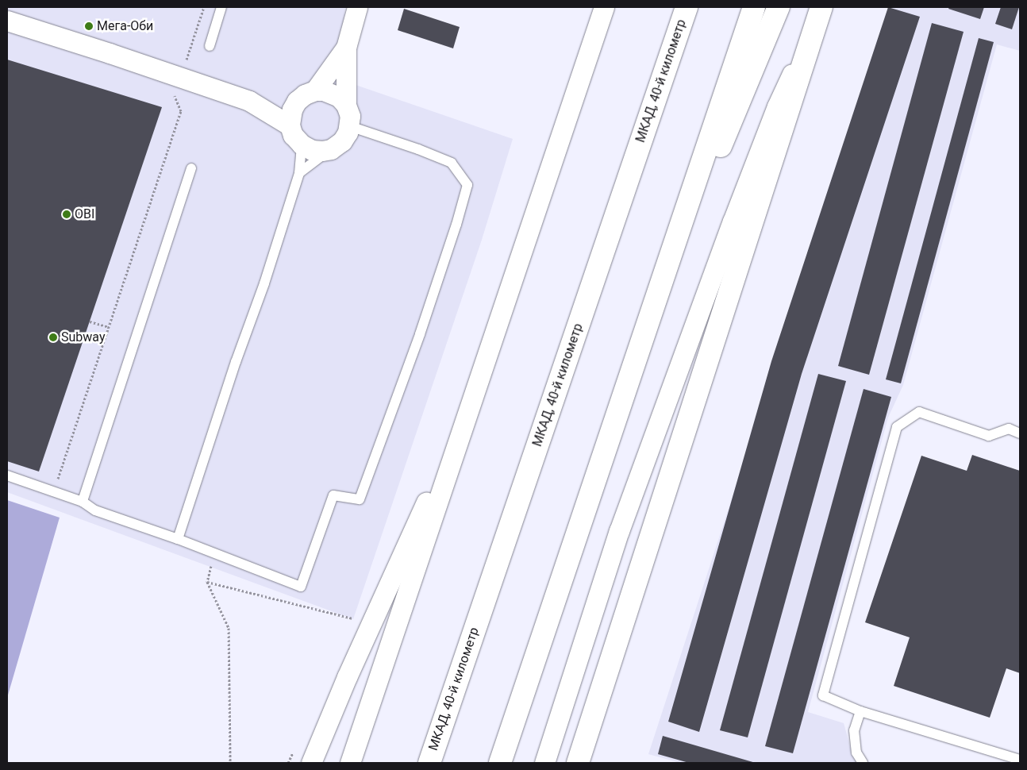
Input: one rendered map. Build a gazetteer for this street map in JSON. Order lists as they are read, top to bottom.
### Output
{
  "streets": {
    "main road": ["МКАД, 40-й километр"]
  },
  "places": ["Мега-Оби", "OBI", "Subway"]
}
